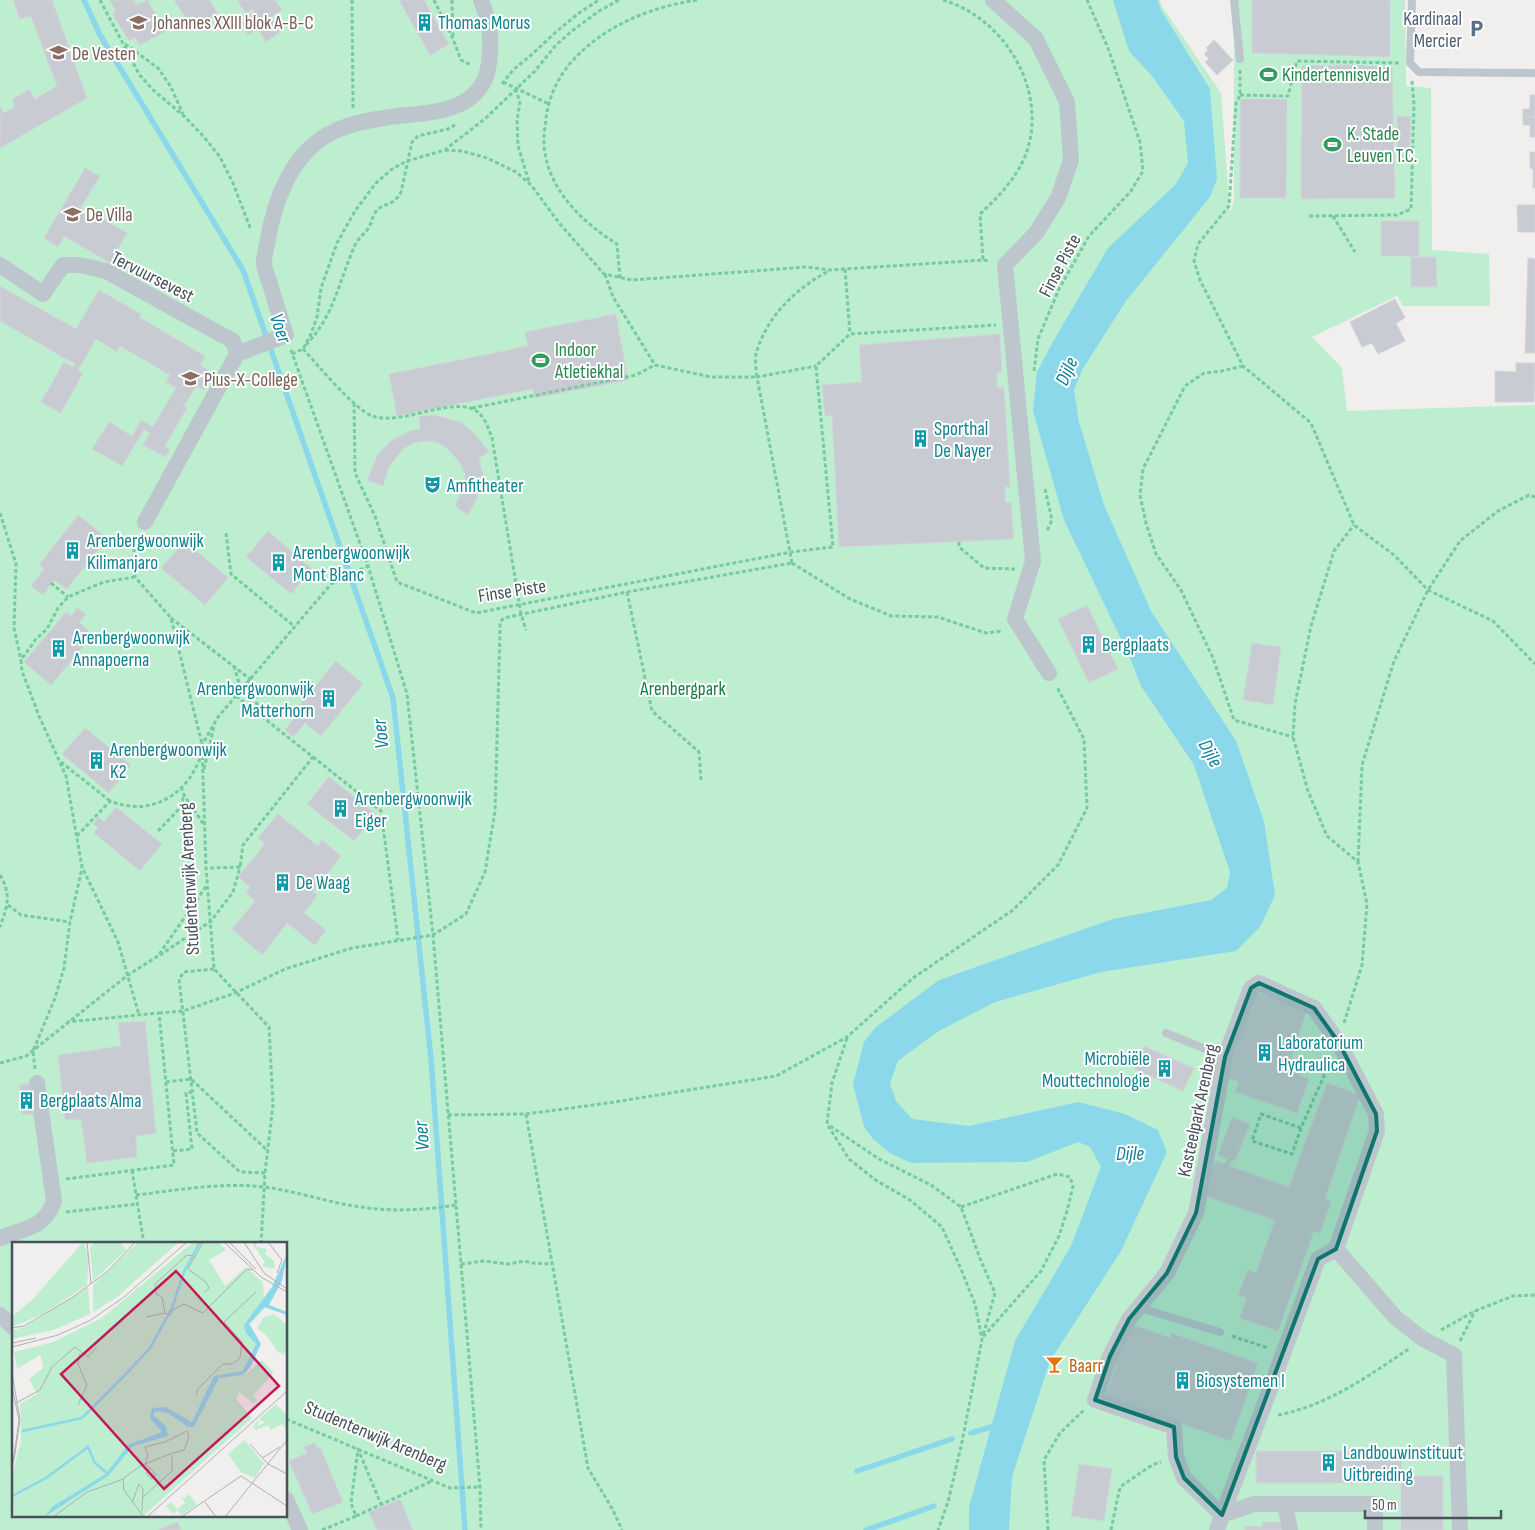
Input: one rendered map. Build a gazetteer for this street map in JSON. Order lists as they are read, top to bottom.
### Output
{
  "streets": {
    "street": ["Tervuursevest", "Kasteelpark Arenberg"],
    "path": ["Finse Piste", "Studentenwijk Arenberg"]
  },
  "water": ["Voer", "Dijle"],
  "parks": ["Arenbergpark"],
  "places": {
    "school or university": [
      "Johannes XXIII blok A-B-C",
      "De Vesten",
      "De Villa",
      "Pius-X-College"
    ],
    "building": [
      "Thomas Morus",
      "Sporthal De Nayer",
      "Arenbergwoonwijk Kilimanjaro",
      "Arenbergwoonwijk Mont Blanc",
      "Bergplaats",
      "Arenbergwoonwijk Annapoerna",
      "Arenbergwoonwijk Matterhorn",
      "Arenbergwoonwijk K2",
      "Arenbergwoonwijk Eiger",
      "De Waag",
      "Laboratorium Hydraulica",
      "Microbiële Mouttechnologie",
      "Bergplaats Alma",
      "Biosystemen I",
      "Landbouwinstituut Uitbreiding"
    ],
    "parking": ["Kardinaal Mercier"],
    "sports": ["Kindertennisveld", "K. Stade Leuven T.C.", "Indoor Atletiekhal"],
    "theatre": ["Amfitheater"],
    "bar": ["Baarr"]
  },
  "scale_bar": "50 m"
}
